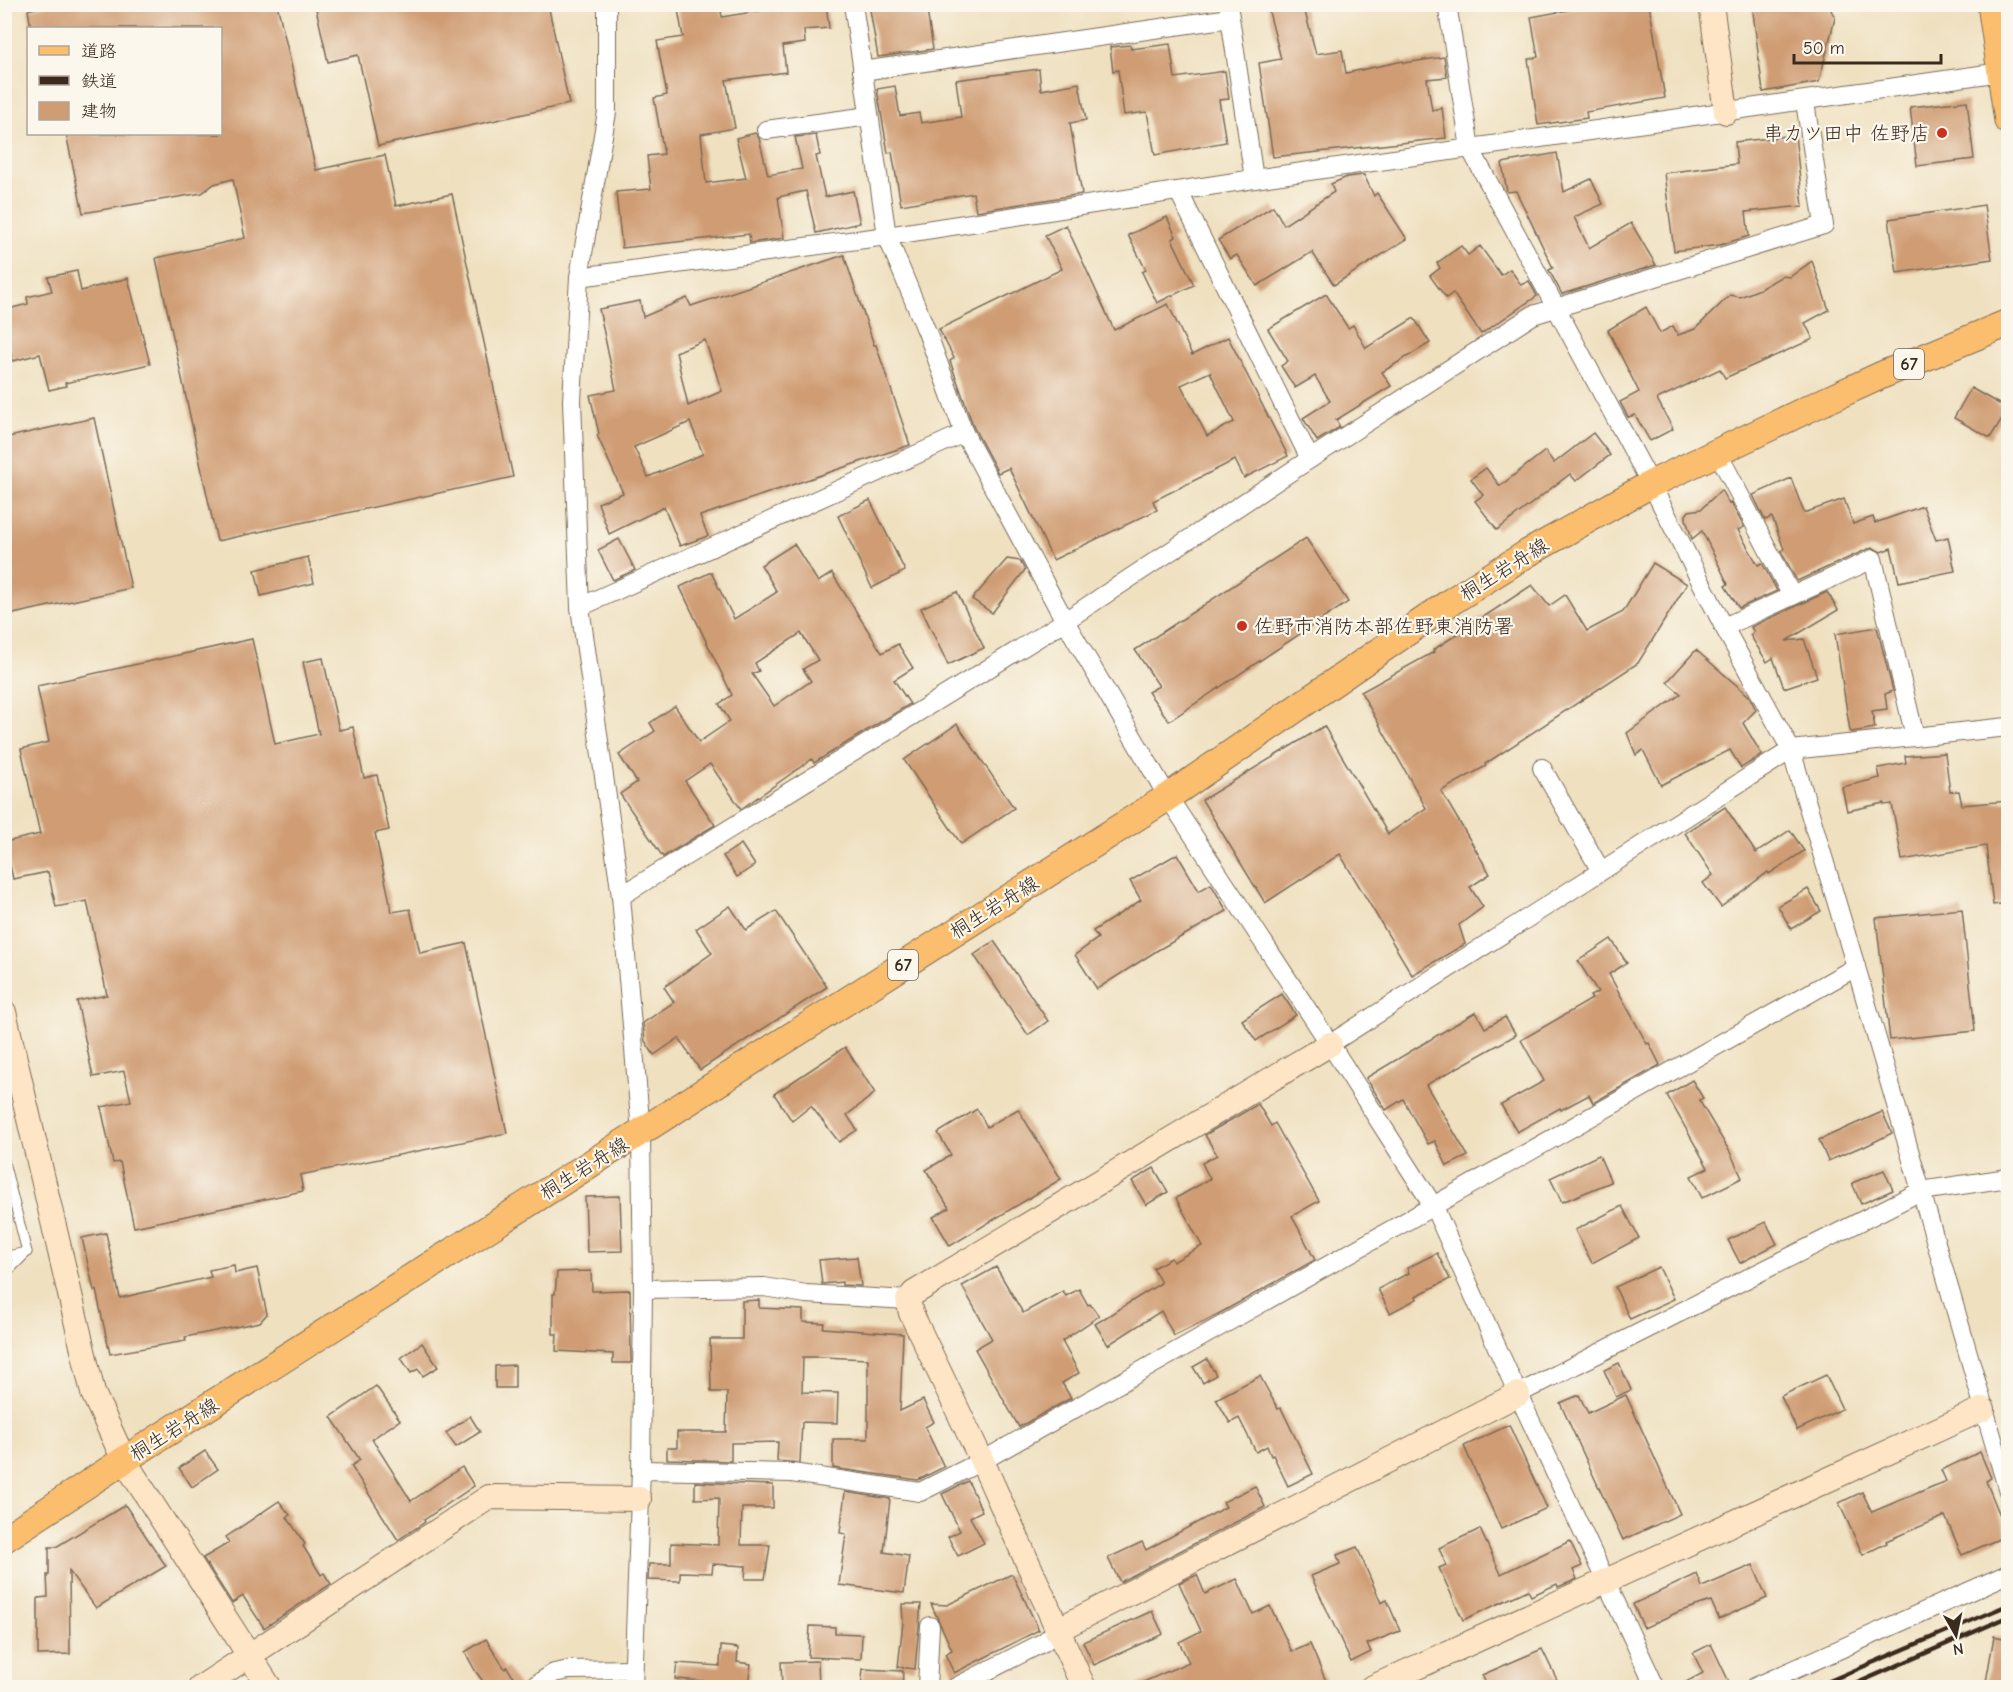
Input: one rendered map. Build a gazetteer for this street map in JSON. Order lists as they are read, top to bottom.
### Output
{
  "streets": {
    "main road": ["67", "桐生岩舟線"]
  },
  "places": ["串カツ田中 佐野店", "佐野市消防本部佐野東消防署"],
  "legend": ["道路", "鉄道", "建物"],
  "scale_bar": "50 m",
  "north": "bottom"
}
